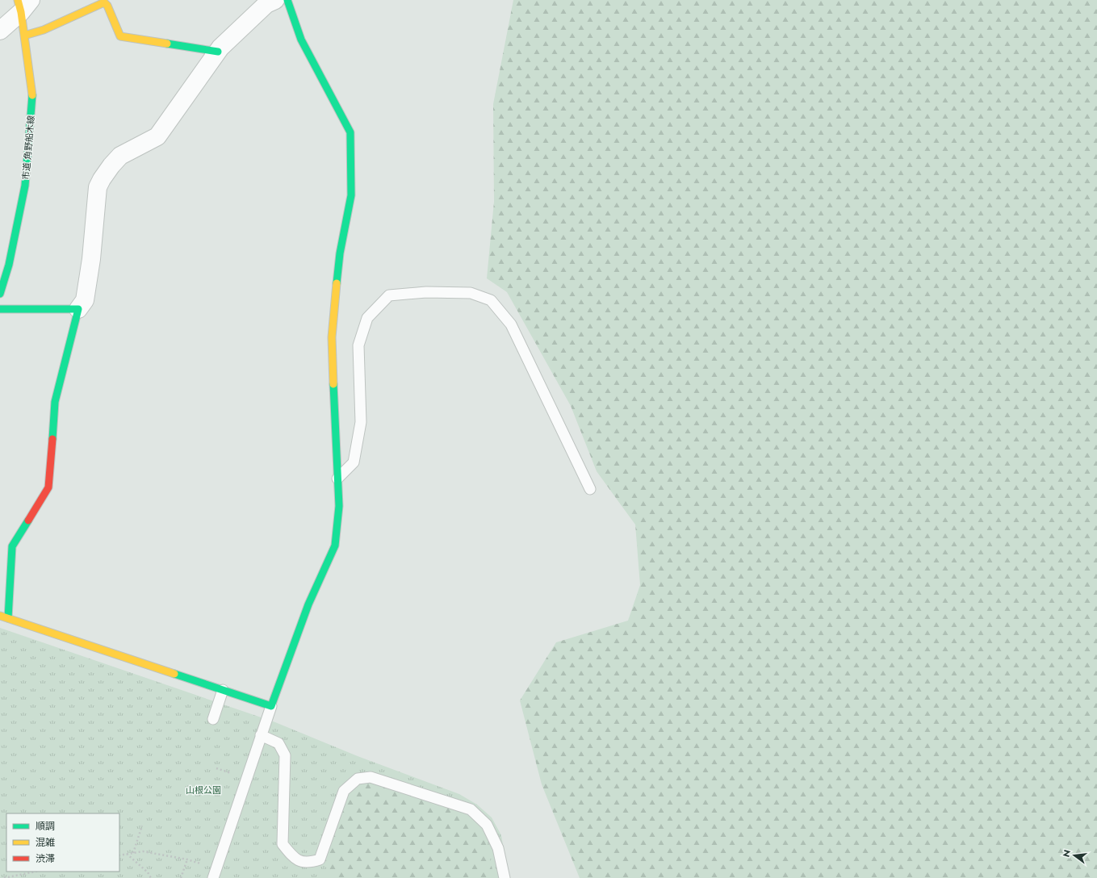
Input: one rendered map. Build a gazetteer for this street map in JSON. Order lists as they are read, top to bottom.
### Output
{
  "streets": {
    "street": ["市道 角野船木線"]
  },
  "parks": ["山根公園"],
  "legend": ["順調", "混雑", "渋滞"],
  "north": "left"
}
